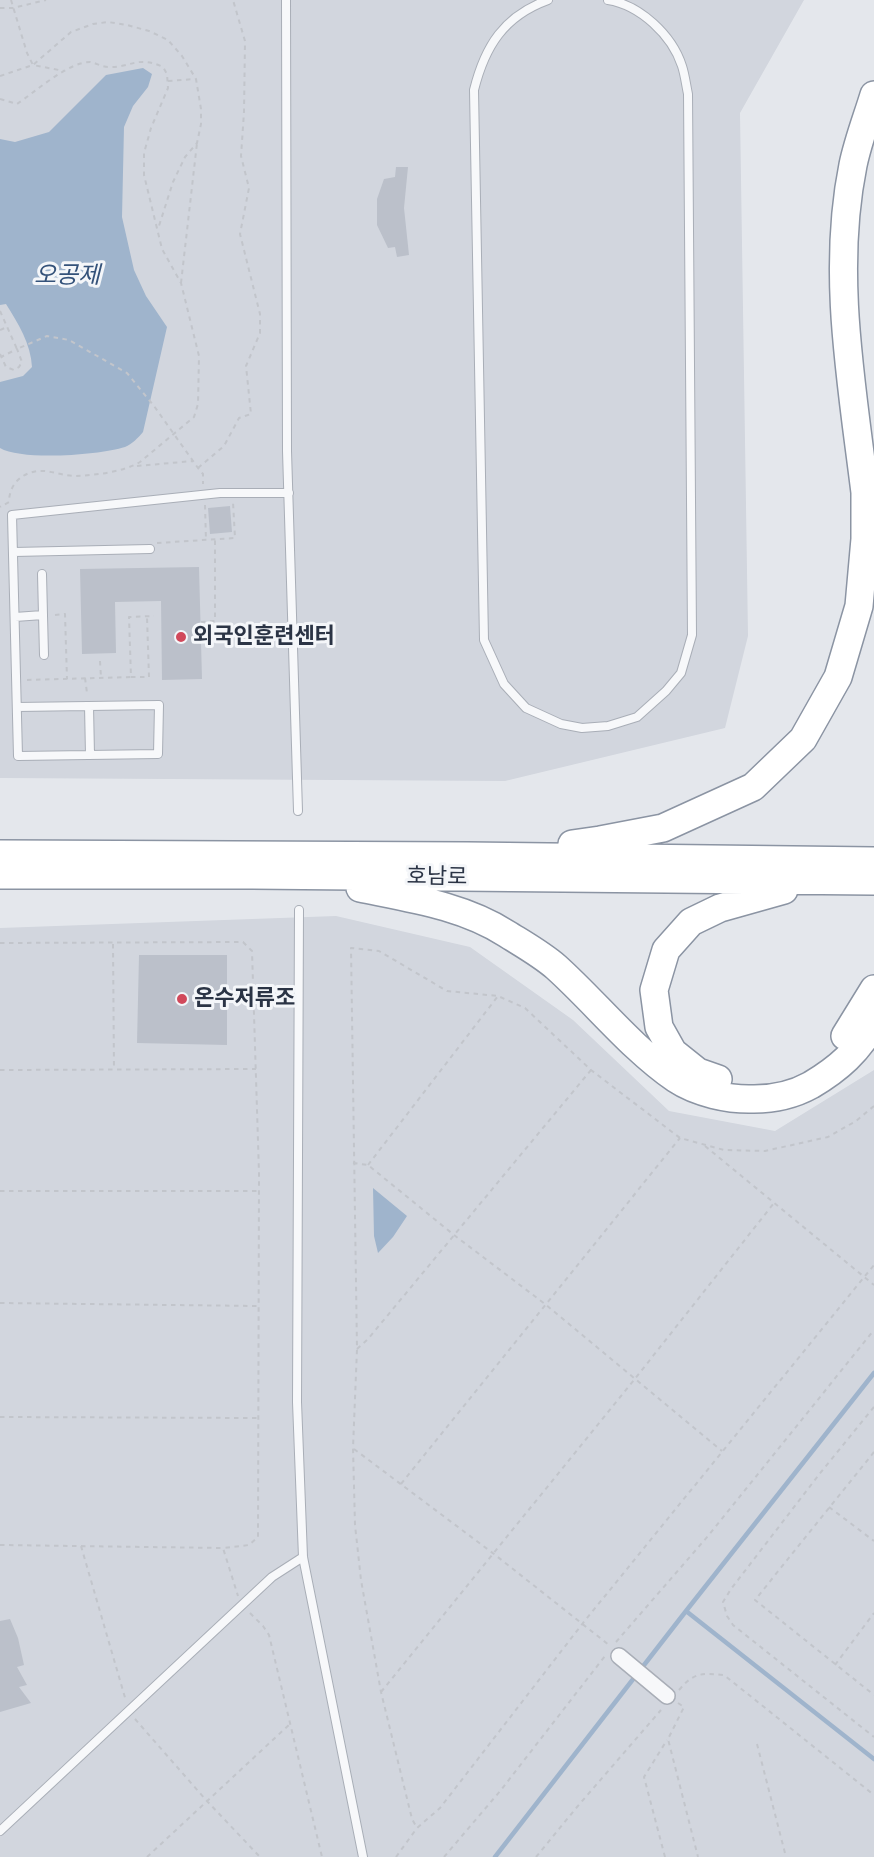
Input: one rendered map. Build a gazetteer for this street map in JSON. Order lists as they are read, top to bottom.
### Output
{
  "streets": {
    "highway": ["호남로"]
  },
  "water": ["오공제"],
  "places": ["외국인훈련센터", "온수저류조"]
}
